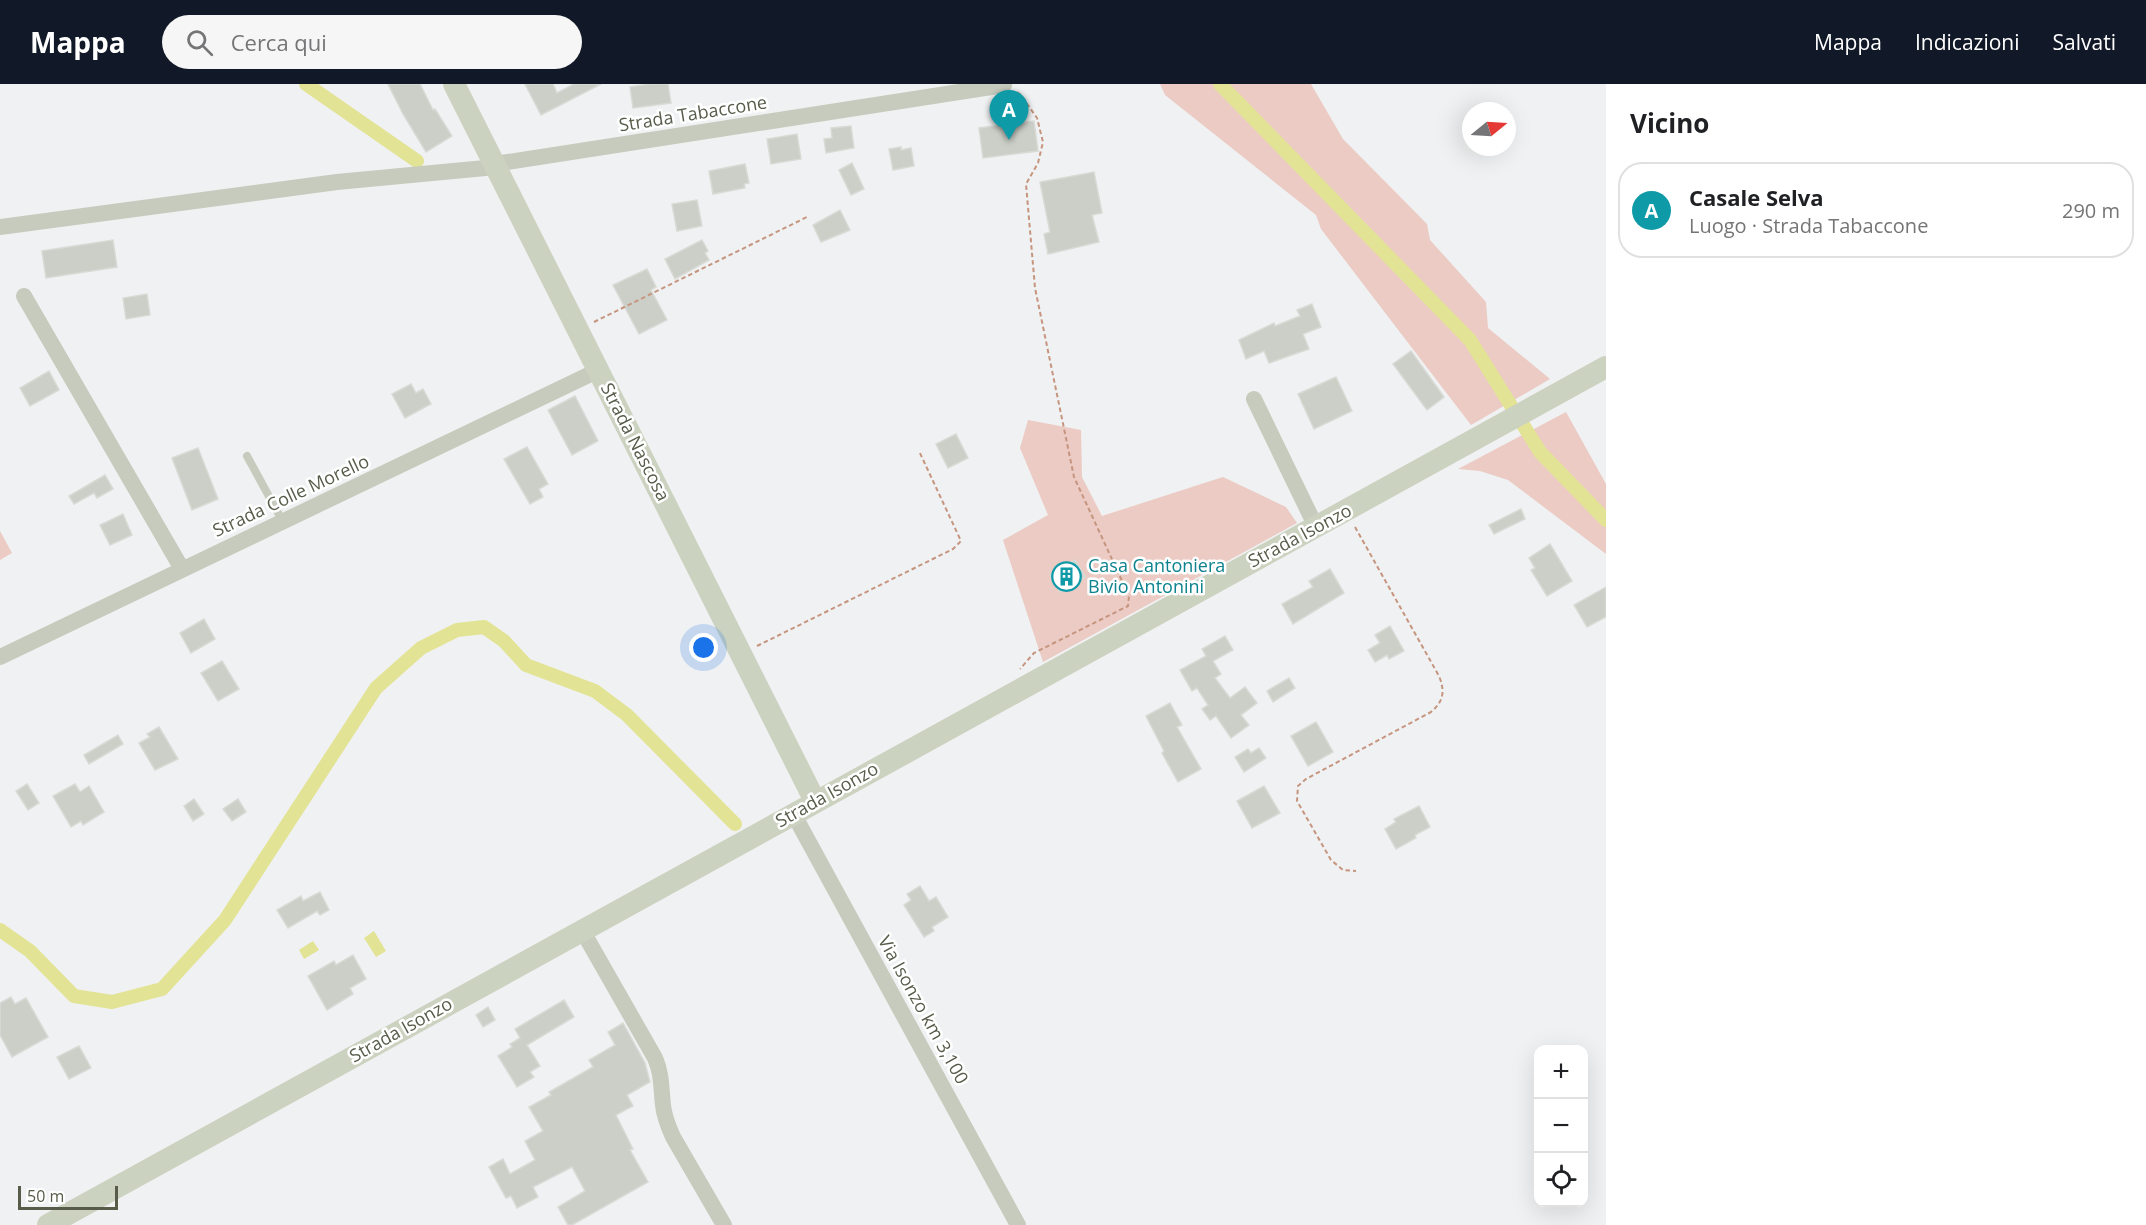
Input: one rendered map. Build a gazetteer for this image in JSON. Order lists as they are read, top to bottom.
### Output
{
  "streets": {
    "main road": ["Strada Nascosa", "Strada Isonzo"],
    "street": ["Strada Tabaccone", "Strada Colle Morello", "Via Isonzo km 3,100"]
  },
  "crossings": [
    ["Strada Tabaccone", "Strada Nascosa"],
    ["Strada Nascosa", "Strada Colle Morello"],
    ["Strada Nascosa", "Strada Isonzo"],
    ["Strada Isonzo", "Via Isonzo km 3,100"]
  ],
  "places": {
    "building": ["Casa Cantoniera Bivio Antonini"]
  },
  "scale_bar": "50 m",
  "north": "right",
  "page": {
    "header": "Mappa",
    "search": "Cerca qui",
    "nav": ["Mappa", "Indicazioni", "Salvati"],
    "heading": "Vicino",
    "pins": "A",
    "list": [
      {
        "mark": "A",
        "name": "Casale Selva",
        "note": "Luogo · Strada Tabaccone",
        "value": "290 m"
      }
    ],
    "map_buttons": ["+", "−"],
    "scale": "50 m"
  }
}
